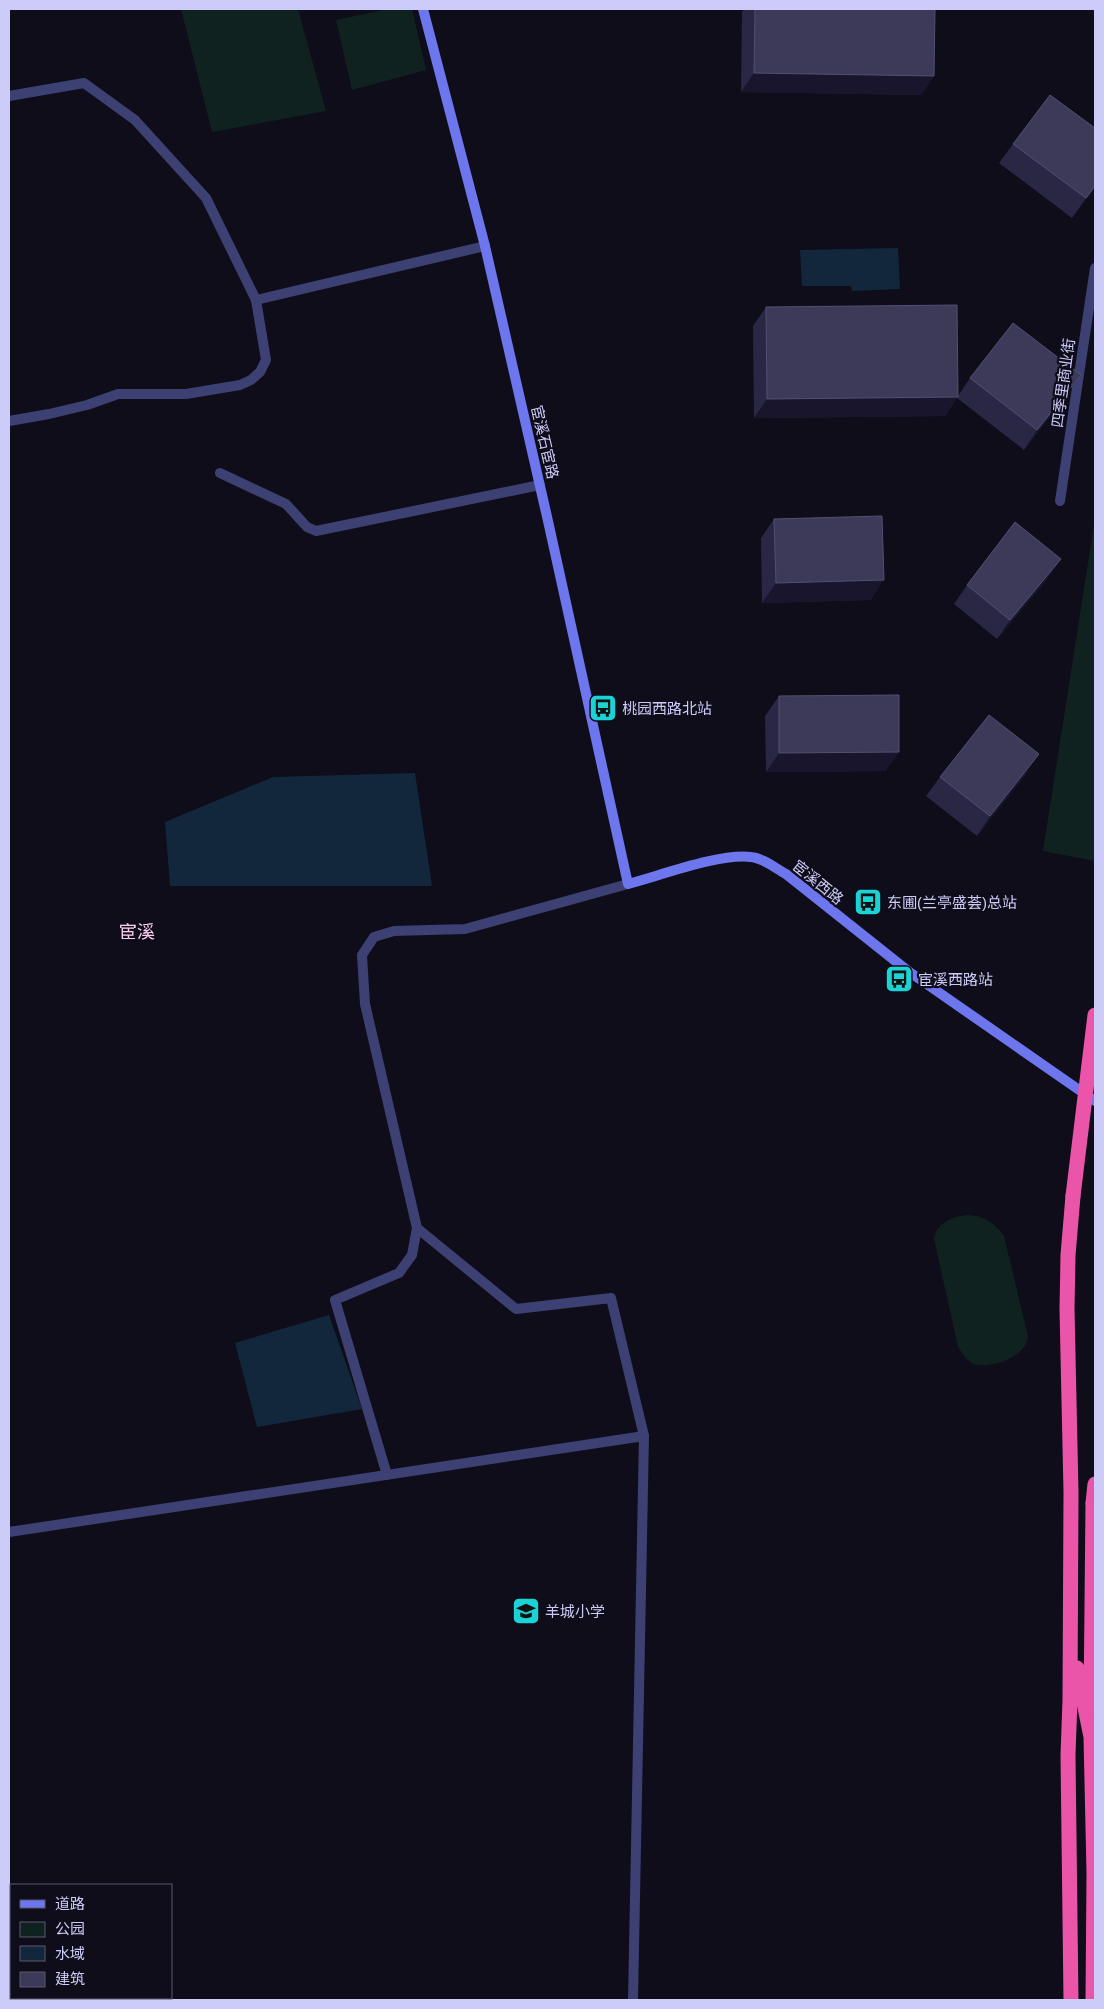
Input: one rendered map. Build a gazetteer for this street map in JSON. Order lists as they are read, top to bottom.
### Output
{
  "streets": {
    "street": ["四季里商业街", "宦溪石宦路", "宦溪西路"]
  },
  "crossings": [
    ["宦溪石宦路", "宦溪西路"]
  ],
  "districts": ["宦溪"],
  "places": {
    "bus stop": ["桃园西路北站", "东圃(兰亭盛荟)总站", "宦溪西路站"],
    "school or university": ["羊城小学"]
  },
  "legend": [
    "道路",
    "公园",
    "水域",
    "建筑"
  ]
}
